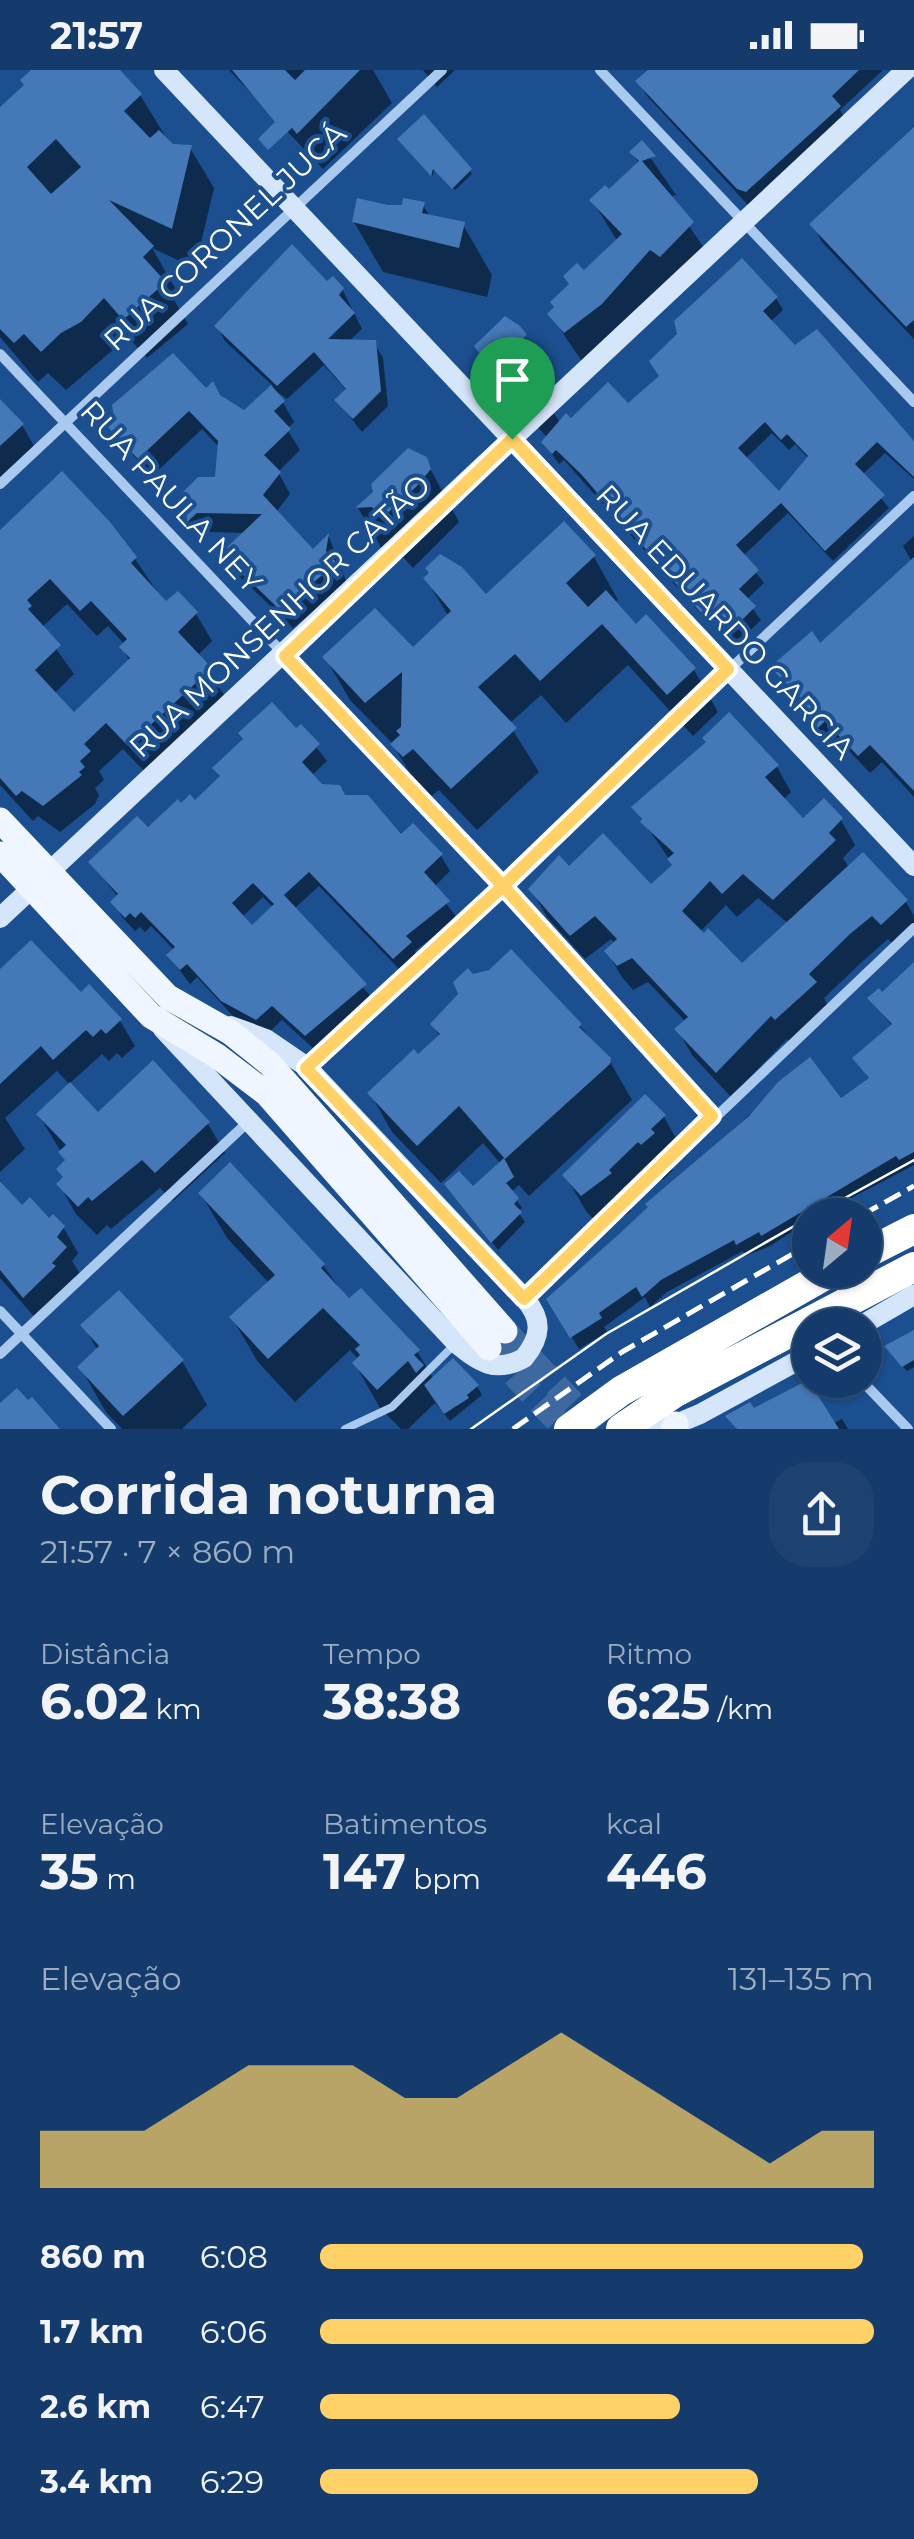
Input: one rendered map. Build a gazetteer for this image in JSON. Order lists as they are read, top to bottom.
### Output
{
  "streets": {
    "street": [
      "RUA CORONEL JUCÁ",
      "RUA PAULA NEY",
      "RUA MONSENHOR CATÃO",
      "RUA EDUARDO GARCIA"
    ]
  },
  "crossings": [
    ["RUA CORONEL JUCÁ", "RUA PAULA NEY"],
    ["RUA CORONEL JUCÁ", "RUA EDUARDO GARCIA"],
    ["RUA PAULA NEY", "RUA MONSENHOR CATÃO"],
    ["RUA MONSENHOR CATÃO", "RUA EDUARDO GARCIA"]
  ],
  "north": "top right",
  "page": {
    "status": "21:57",
    "heading": ["Corrida noturna", "21:57 · 7 × 860 m"],
    "stats": [
      ["Distância", "6.02 km"],
      ["Tempo", "38:38"],
      ["Ritmo", "6:25 /km"],
      ["Elevação", "35 m"],
      ["Batimentos", "147 bpm"],
      ["kcal", "446"]
    ],
    "chart": ["Elevação", "131–135 m"],
    "list": [
      {
        "name": "860 m",
        "note": "6:08"
      },
      {
        "name": "1.7 km",
        "note": "6:06"
      },
      {
        "name": "2.6 km",
        "note": "6:47"
      },
      {
        "name": "3.4 km",
        "note": "6:29"
      }
    ]
  }
}
